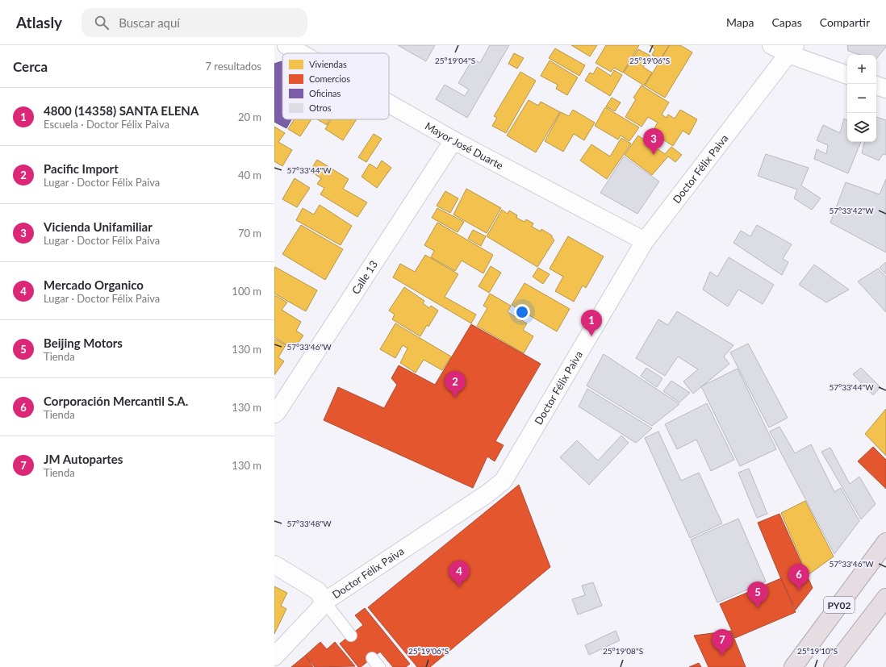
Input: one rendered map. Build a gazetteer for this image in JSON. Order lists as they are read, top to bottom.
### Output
{
  "streets": {
    "highway": ["PY02"],
    "street": ["Mayor José Duarte", "Doctor Félix Paiva", "Calle 13"]
  },
  "crossings": [
    ["Mayor José Duarte", "Doctor Félix Paiva"],
    ["Mayor José Duarte", "Calle 13"]
  ],
  "legend": [
    "Viviendas",
    "Comercios",
    "Oficinas",
    "Otros"
  ],
  "page": {
    "header": "Atlasly",
    "search": "Buscar aquí",
    "nav": ["Mapa", "Capas", "Compartir"],
    "heading": ["Cerca", "7 resultados"],
    "map_buttons": ["+", "−"],
    "list": [
      {
        "mark": "1",
        "name": "4800 (14358) SANTA ELENA",
        "note": "Escuela · Doctor Félix Paiva",
        "value": "20 m"
      },
      {
        "mark": "2",
        "name": "Pacific Import",
        "note": "Lugar · Doctor Félix Paiva",
        "value": "40 m"
      },
      {
        "mark": "3",
        "name": "Vicienda Unifamiliar",
        "note": "Lugar · Doctor Félix Paiva",
        "value": "70 m"
      },
      {
        "mark": "4",
        "name": "Mercado Organico",
        "note": "Lugar · Doctor Félix Paiva",
        "value": "100 m"
      },
      {
        "mark": "5",
        "name": "Beijing Motors",
        "note": "Tienda",
        "value": "130 m"
      },
      {
        "mark": "6",
        "name": "Corporación Mercantil S.A.",
        "note": "Tienda",
        "value": "130 m"
      },
      {
        "mark": "7",
        "name": "JM Autopartes",
        "note": "Tienda",
        "value": "130 m"
      }
    ],
    "pins": [
      "3",
      "1",
      "2",
      "4",
      "6",
      "5",
      "7"
    ]
  },
  "coordinates": [
    "25°19'04\"S",
    "25°19'06\"S",
    "57°33'44\"W",
    "57°33'42\"W",
    "57°33'46\"W",
    "57°33'48\"W",
    "25°19'08\"S",
    "25°19'10\"S"
  ]
}
